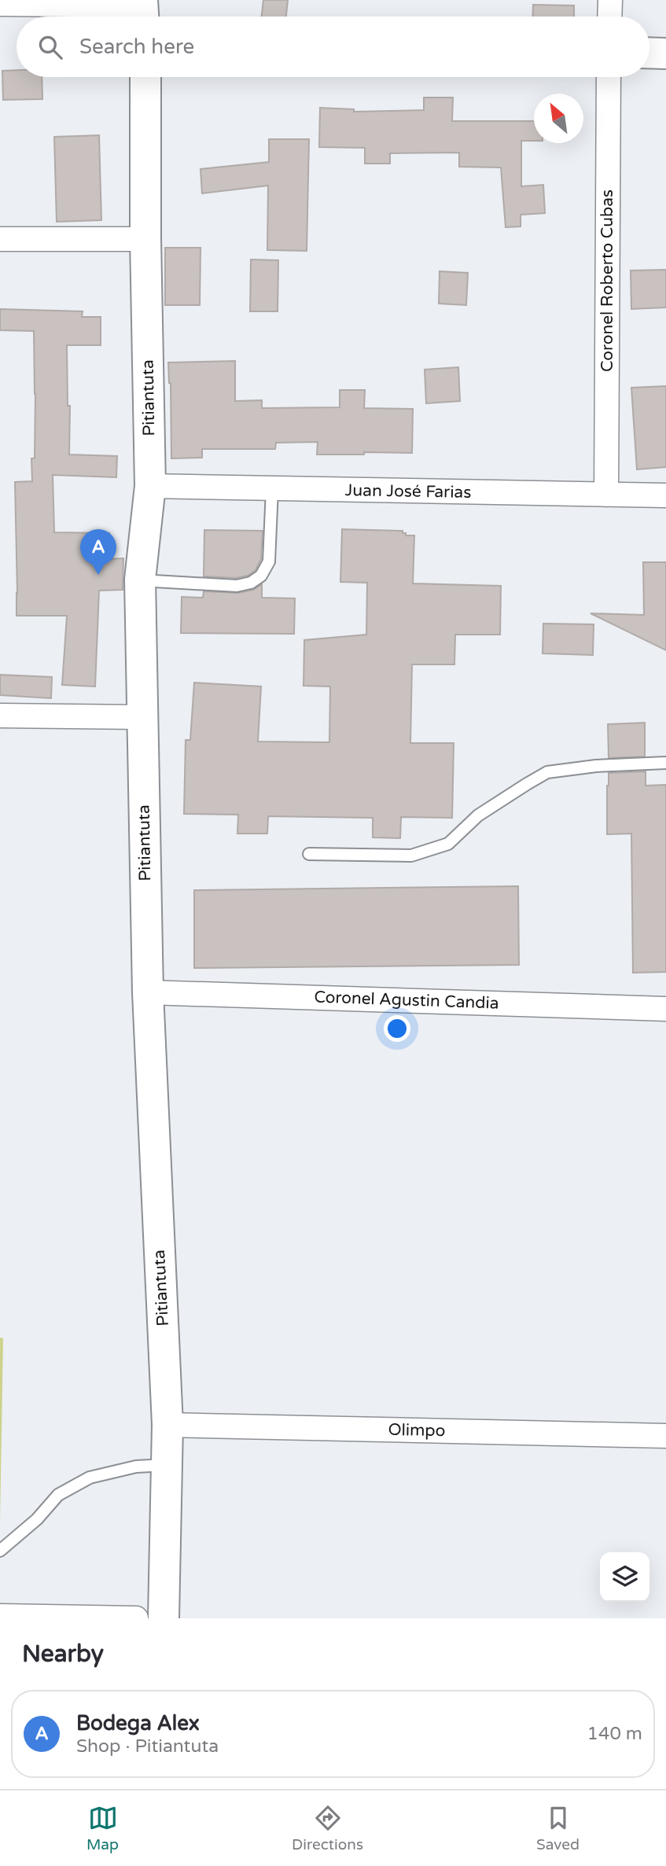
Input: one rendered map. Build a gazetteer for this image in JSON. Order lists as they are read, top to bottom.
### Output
{
  "streets": {
    "street": [
      "Coronel Roberto Cubas",
      "Pitiantuta",
      "Juan José Farias",
      "Coronel Agustin Candia",
      "Olimpo"
    ]
  },
  "crossings": [
    ["Coronel Roberto Cubas", "Juan José Farias"],
    ["Pitiantuta", "Juan José Farias"],
    ["Pitiantuta", "Coronel Agustin Candia"],
    ["Pitiantuta", "Olimpo"]
  ],
  "north": "top left",
  "page": {
    "search": "Search here",
    "pins": "A",
    "heading": "Nearby",
    "list": [
      {
        "mark": "A",
        "name": "Bodega Alex",
        "note": "Shop · Pitiantuta",
        "value": "140 m"
      }
    ],
    "nav": ["Map", "Directions", "Saved"]
  }
}
